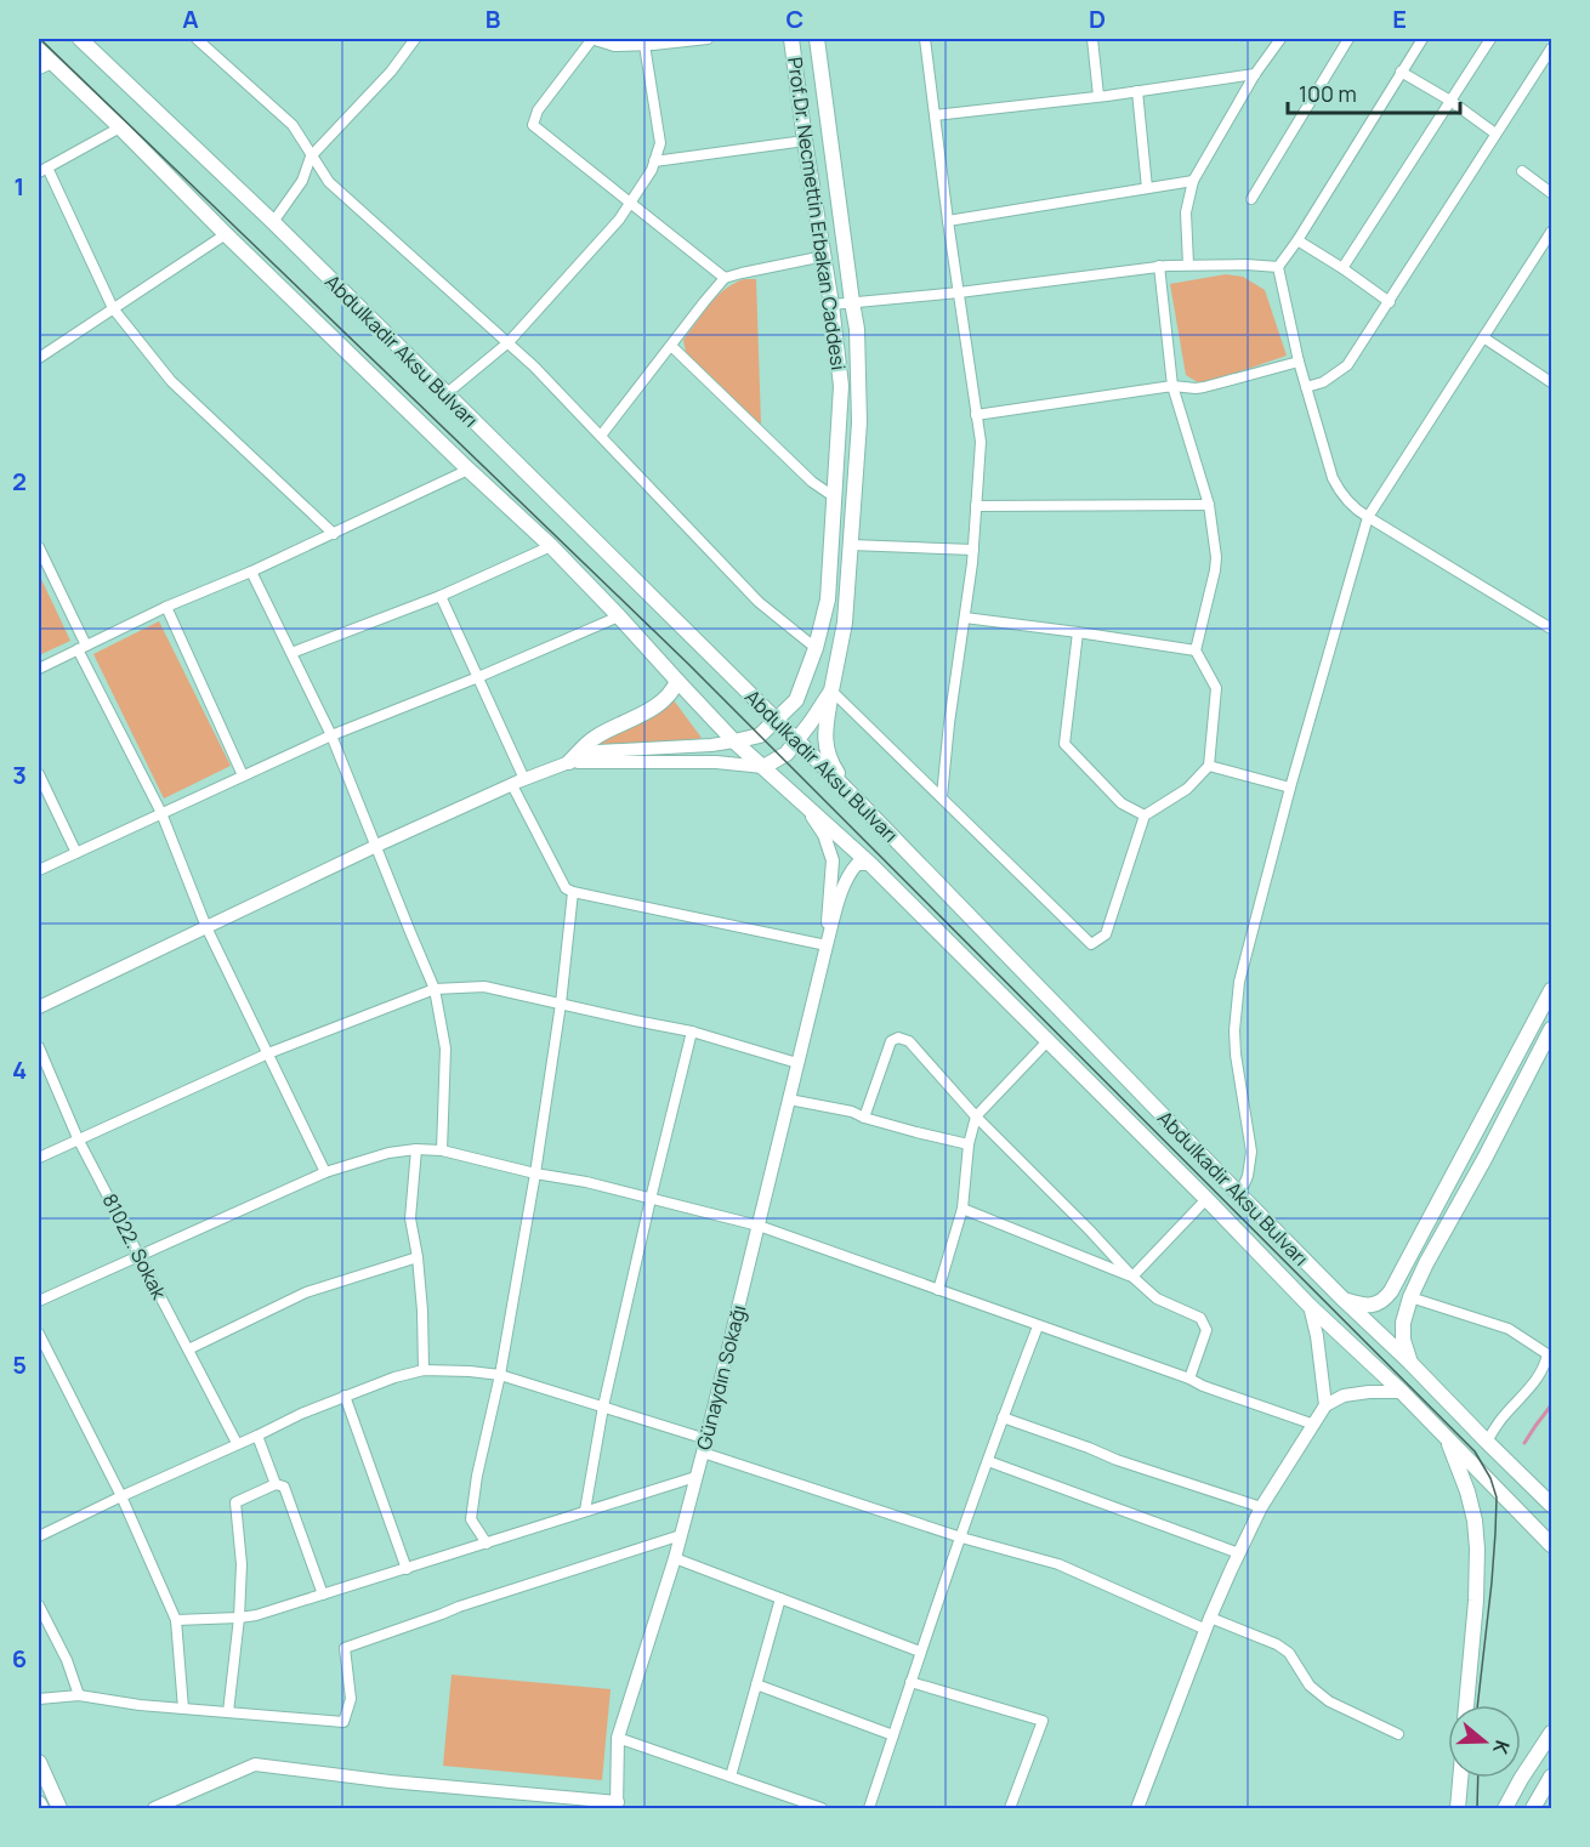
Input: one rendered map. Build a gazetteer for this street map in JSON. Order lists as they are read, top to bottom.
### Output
{
  "streets": {
    "main road": ["Prof.Dr. Necmettin Erbakan Caddesi", "Abdulkadir Aksu Bulvarı"],
    "street": ["81022. Sokak", "Günaydın Sokağı"]
  },
  "crossings": [
    ["Prof.Dr. Necmettin Erbakan Caddesi", "Abdulkadir Aksu Bulvarı"]
  ],
  "scale_bar": "100 m",
  "north": "right",
  "grid": {
    "columns": [
      "A",
      "B",
      "C",
      "D",
      "E"
    ],
    "rows": [
      "1",
      "2",
      "3",
      "4",
      "5",
      "6"
    ]
  }
}
